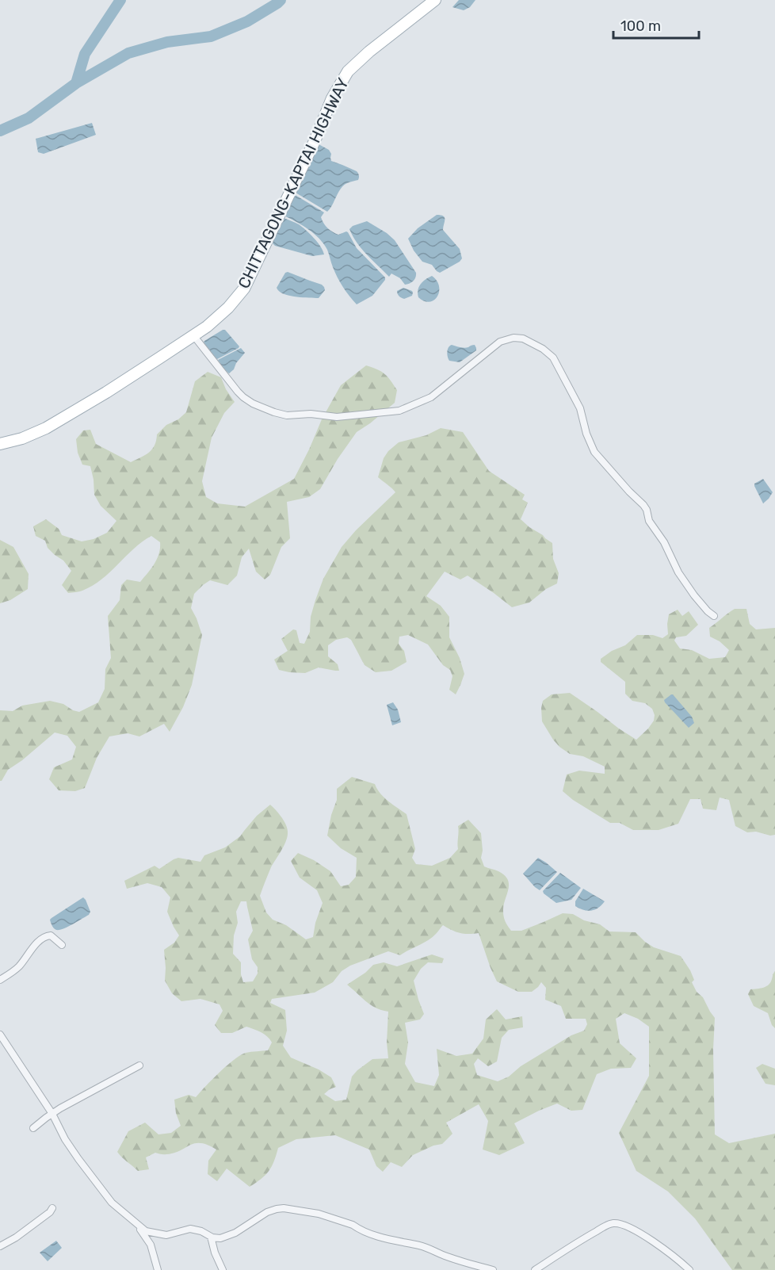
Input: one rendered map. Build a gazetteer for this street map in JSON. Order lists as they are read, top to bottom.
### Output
{
  "streets": {
    "main road": ["CHITTAGONG-KAPTAI HIGHWAY"]
  },
  "scale_bar": "100 m"
}
